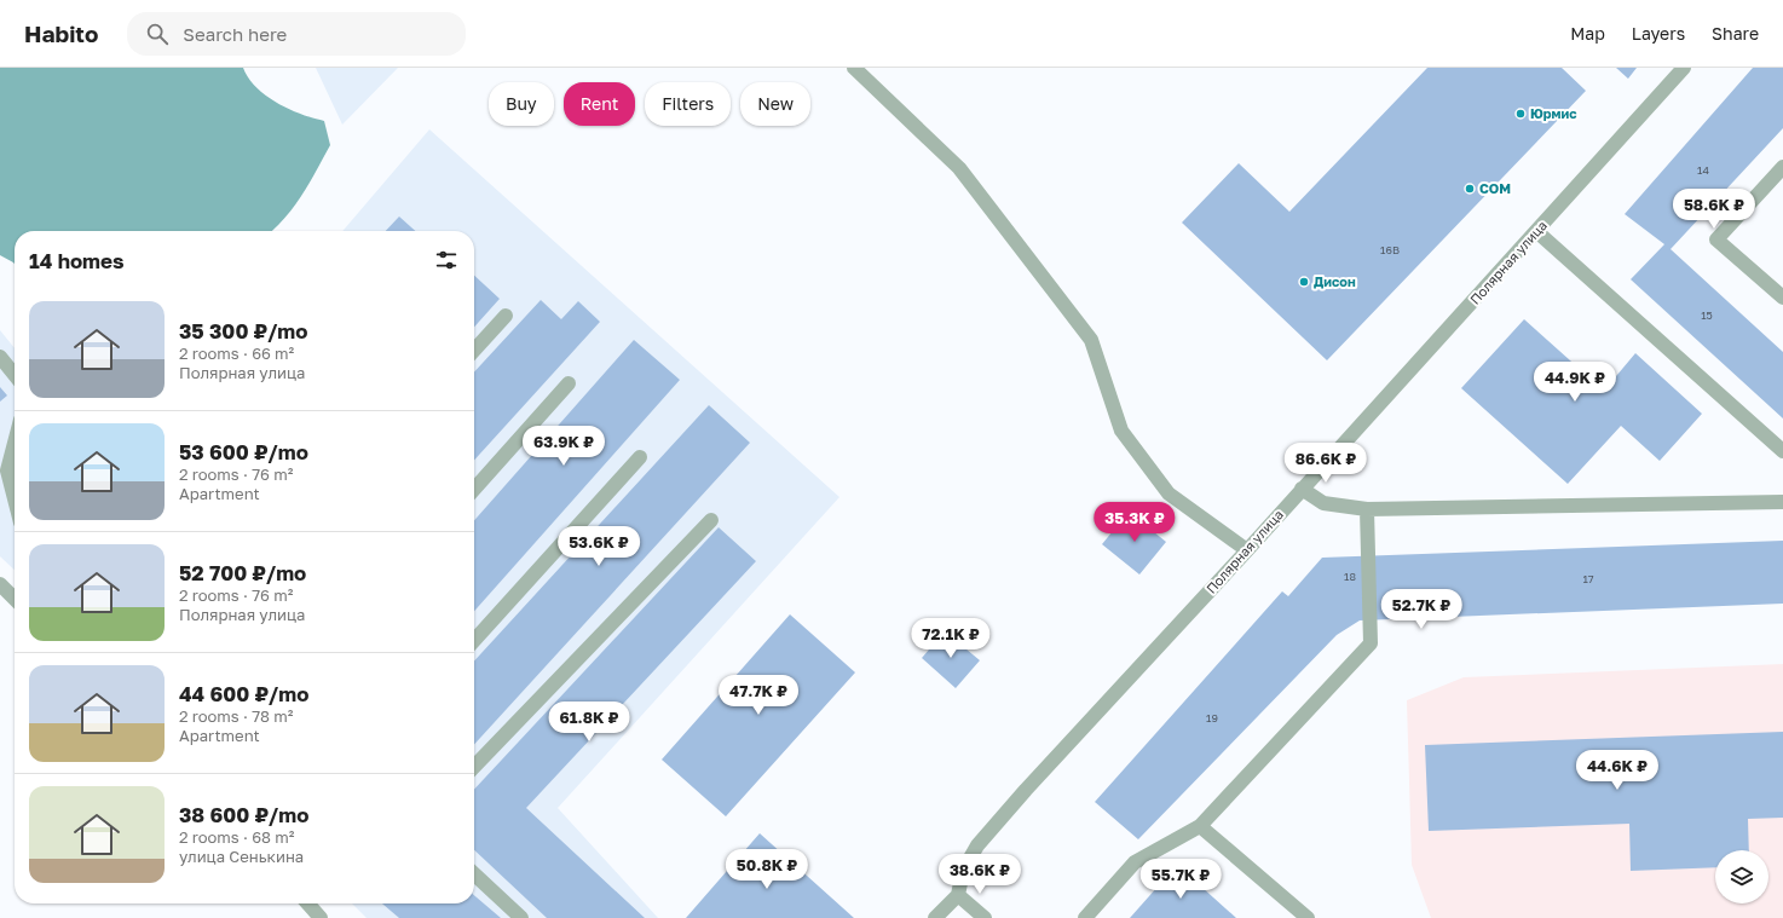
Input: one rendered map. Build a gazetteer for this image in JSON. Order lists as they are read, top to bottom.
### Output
{
  "streets": {
    "street": ["Полярная улица"]
  },
  "places": ["Юрмис", "СОМ", "Дисон"],
  "house_numbers": [
    "14",
    "16В",
    "15",
    "18",
    "17",
    "19"
  ],
  "page": {
    "header": "Habito",
    "search": "Search here",
    "nav": ["Map", "Layers", "Share"],
    "chip": [
      "Buy",
      "Rent",
      "Filters",
      "New"
    ],
    "price": [
      "58.6K ₽",
      "44.9K ₽",
      "63.9K ₽",
      "86.6K ₽",
      "35.3K ₽",
      "53.6K ₽",
      "52.7K ₽",
      "72.1K ₽",
      "47.7K ₽",
      "61.8K ₽",
      "44.6K ₽",
      "50.8K ₽",
      "38.6K ₽",
      "55.7K ₽"
    ],
    "heading": "14 homes",
    "list": [
      {
        "name": "35 300 ₽/mo",
        "note": "2 rooms · 66 m² · Полярная улица"
      },
      {
        "name": "53 600 ₽/mo",
        "note": "2 rooms · 76 m² · Apartment"
      },
      {
        "name": "52 700 ₽/mo",
        "note": "2 rooms · 76 m² · Полярная улица"
      },
      {
        "name": "44 600 ₽/mo",
        "note": "2 rooms · 78 m² · Apartment"
      },
      {
        "name": "38 600 ₽/mo",
        "note": "2 rooms · 68 m² · улица Сенькина"
      }
    ]
  }
}
